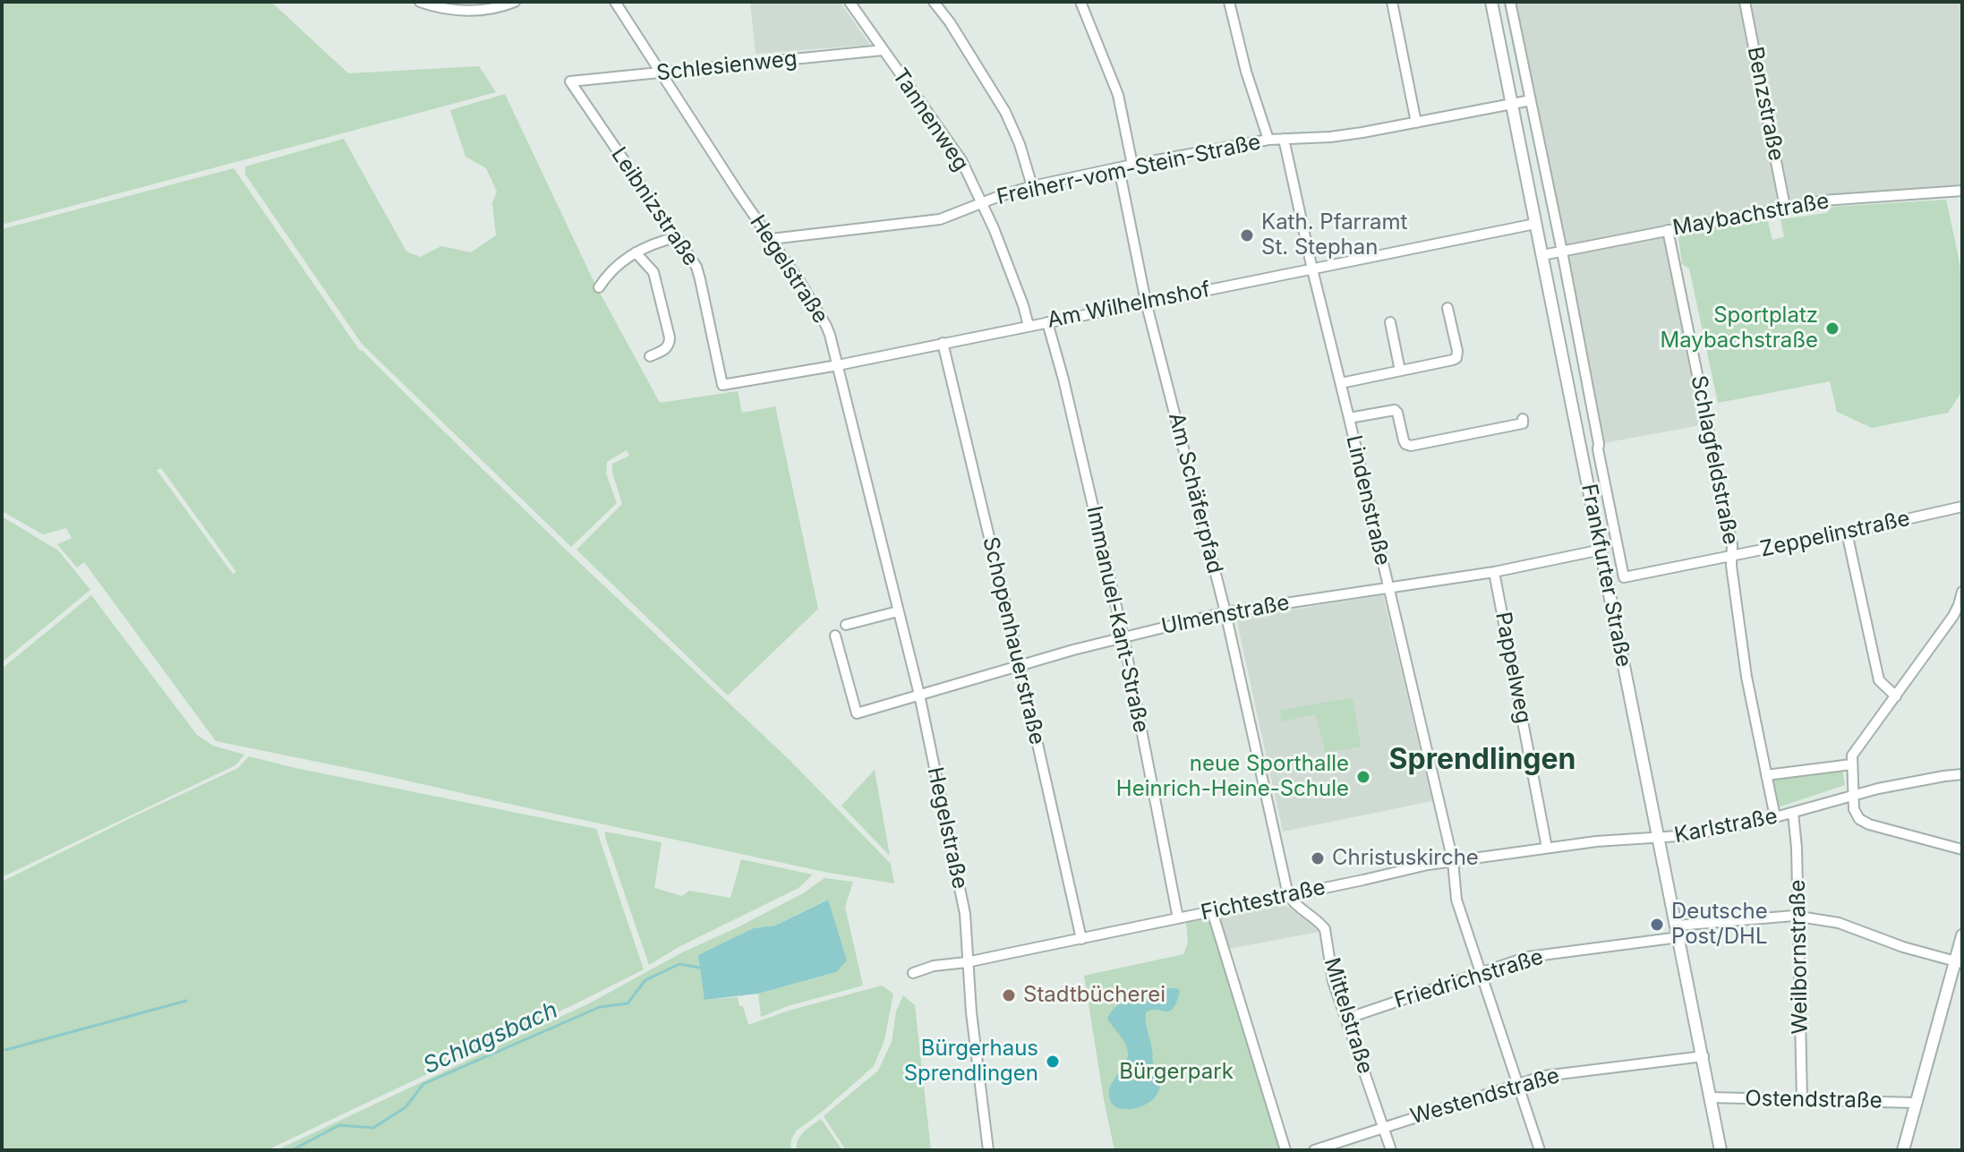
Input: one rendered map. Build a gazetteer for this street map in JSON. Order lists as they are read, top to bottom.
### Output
{
  "streets": {
    "street": [
      "Schlesienweg",
      "Benzstraße",
      "Tannenweg",
      "Freiherr-vom-Stein-Straße",
      "Leibnizstraße",
      "Maybachstraße",
      "Hegelstraße",
      "Am Wilhelmshof",
      "Schlagfeldstraße",
      "Am Schäferpfad",
      "Lindenstraße",
      "Zeppelinstraße",
      "Frankfurter Straße",
      "Ulmenstraße",
      "Immanuel-Kant-Straße",
      "Schopenhauerstraße",
      "Pappelweg",
      "Karlstraße",
      "Fichtestraße",
      "Weilbornstraße",
      "Friedrichstraße",
      "Mittelstraße",
      "Westendstraße",
      "Ostendstraße"
    ]
  },
  "crossings": [
    ["Schlesienweg", "Tannenweg"],
    ["Schlesienweg", "Leibnizstraße"],
    ["Schlesienweg", "Hegelstraße"],
    ["Benzstraße", "Maybachstraße"],
    ["Tannenweg", "Freiherr-vom-Stein-Straße"],
    ["Tannenweg", "Am Wilhelmshof"],
    ["Freiherr-vom-Stein-Straße", "Hegelstraße"],
    ["Freiherr-vom-Stein-Straße", "Am Schäferpfad"],
    ["Freiherr-vom-Stein-Straße", "Lindenstraße"],
    ["Freiherr-vom-Stein-Straße", "Frankfurter Straße"],
    ["Leibnizstraße", "Am Wilhelmshof"],
    ["Maybachstraße", "Schlagfeldstraße"],
    ["Maybachstraße", "Frankfurter Straße"],
    ["Hegelstraße", "Am Wilhelmshof"],
    ["Hegelstraße", "Ulmenstraße"],
    ["Hegelstraße", "Fichtestraße"],
    ["Am Wilhelmshof", "Am Schäferpfad"],
    ["Am Wilhelmshof", "Lindenstraße"],
    ["Am Wilhelmshof", "Frankfurter Straße"],
    ["Am Wilhelmshof", "Immanuel-Kant-Straße"],
    ["Am Wilhelmshof", "Schopenhauerstraße"],
    ["Schlagfeldstraße", "Zeppelinstraße"],
    ["Schlagfeldstraße", "Karlstraße"],
    ["Am Schäferpfad", "Ulmenstraße"],
    ["Am Schäferpfad", "Fichtestraße"],
    ["Am Schäferpfad", "Mittelstraße"],
    ["Lindenstraße", "Ulmenstraße"],
    ["Lindenstraße", "Fichtestraße"],
    ["Lindenstraße", "Friedrichstraße"],
    ["Lindenstraße", "Westendstraße"],
    ["Zeppelinstraße", "Frankfurter Straße"],
    ["Frankfurter Straße", "Ulmenstraße"],
    ["Frankfurter Straße", "Karlstraße"],
    ["Frankfurter Straße", "Fichtestraße"],
    ["Frankfurter Straße", "Friedrichstraße"],
    ["Frankfurter Straße", "Westendstraße"],
    ["Frankfurter Straße", "Ostendstraße"],
    ["Ulmenstraße", "Immanuel-Kant-Straße"],
    ["Ulmenstraße", "Schopenhauerstraße"],
    ["Ulmenstraße", "Pappelweg"],
    ["Immanuel-Kant-Straße", "Fichtestraße"],
    ["Schopenhauerstraße", "Fichtestraße"],
    ["Pappelweg", "Fichtestraße"],
    ["Karlstraße", "Fichtestraße"],
    ["Karlstraße", "Weilbornstraße"],
    ["Fichtestraße", "Mittelstraße"],
    ["Weilbornstraße", "Friedrichstraße"],
    ["Weilbornstraße", "Ostendstraße"],
    ["Friedrichstraße", "Mittelstraße"],
    ["Mittelstraße", "Westendstraße"]
  ],
  "districts": ["Sprendlingen"],
  "water": ["Schlagsbach"],
  "parks": ["Bürgerpark"],
  "places": [
    "Kath. Pfarramt St. Stephan",
    "Sportplatz Maybachstraße",
    "neue Sporthalle Heinrich-Heine-Schule",
    "Christuskirche",
    "Deutsche Post/DHL",
    "Stadtbücherei",
    "Bürgerhaus Sprendlingen"
  ]
}
